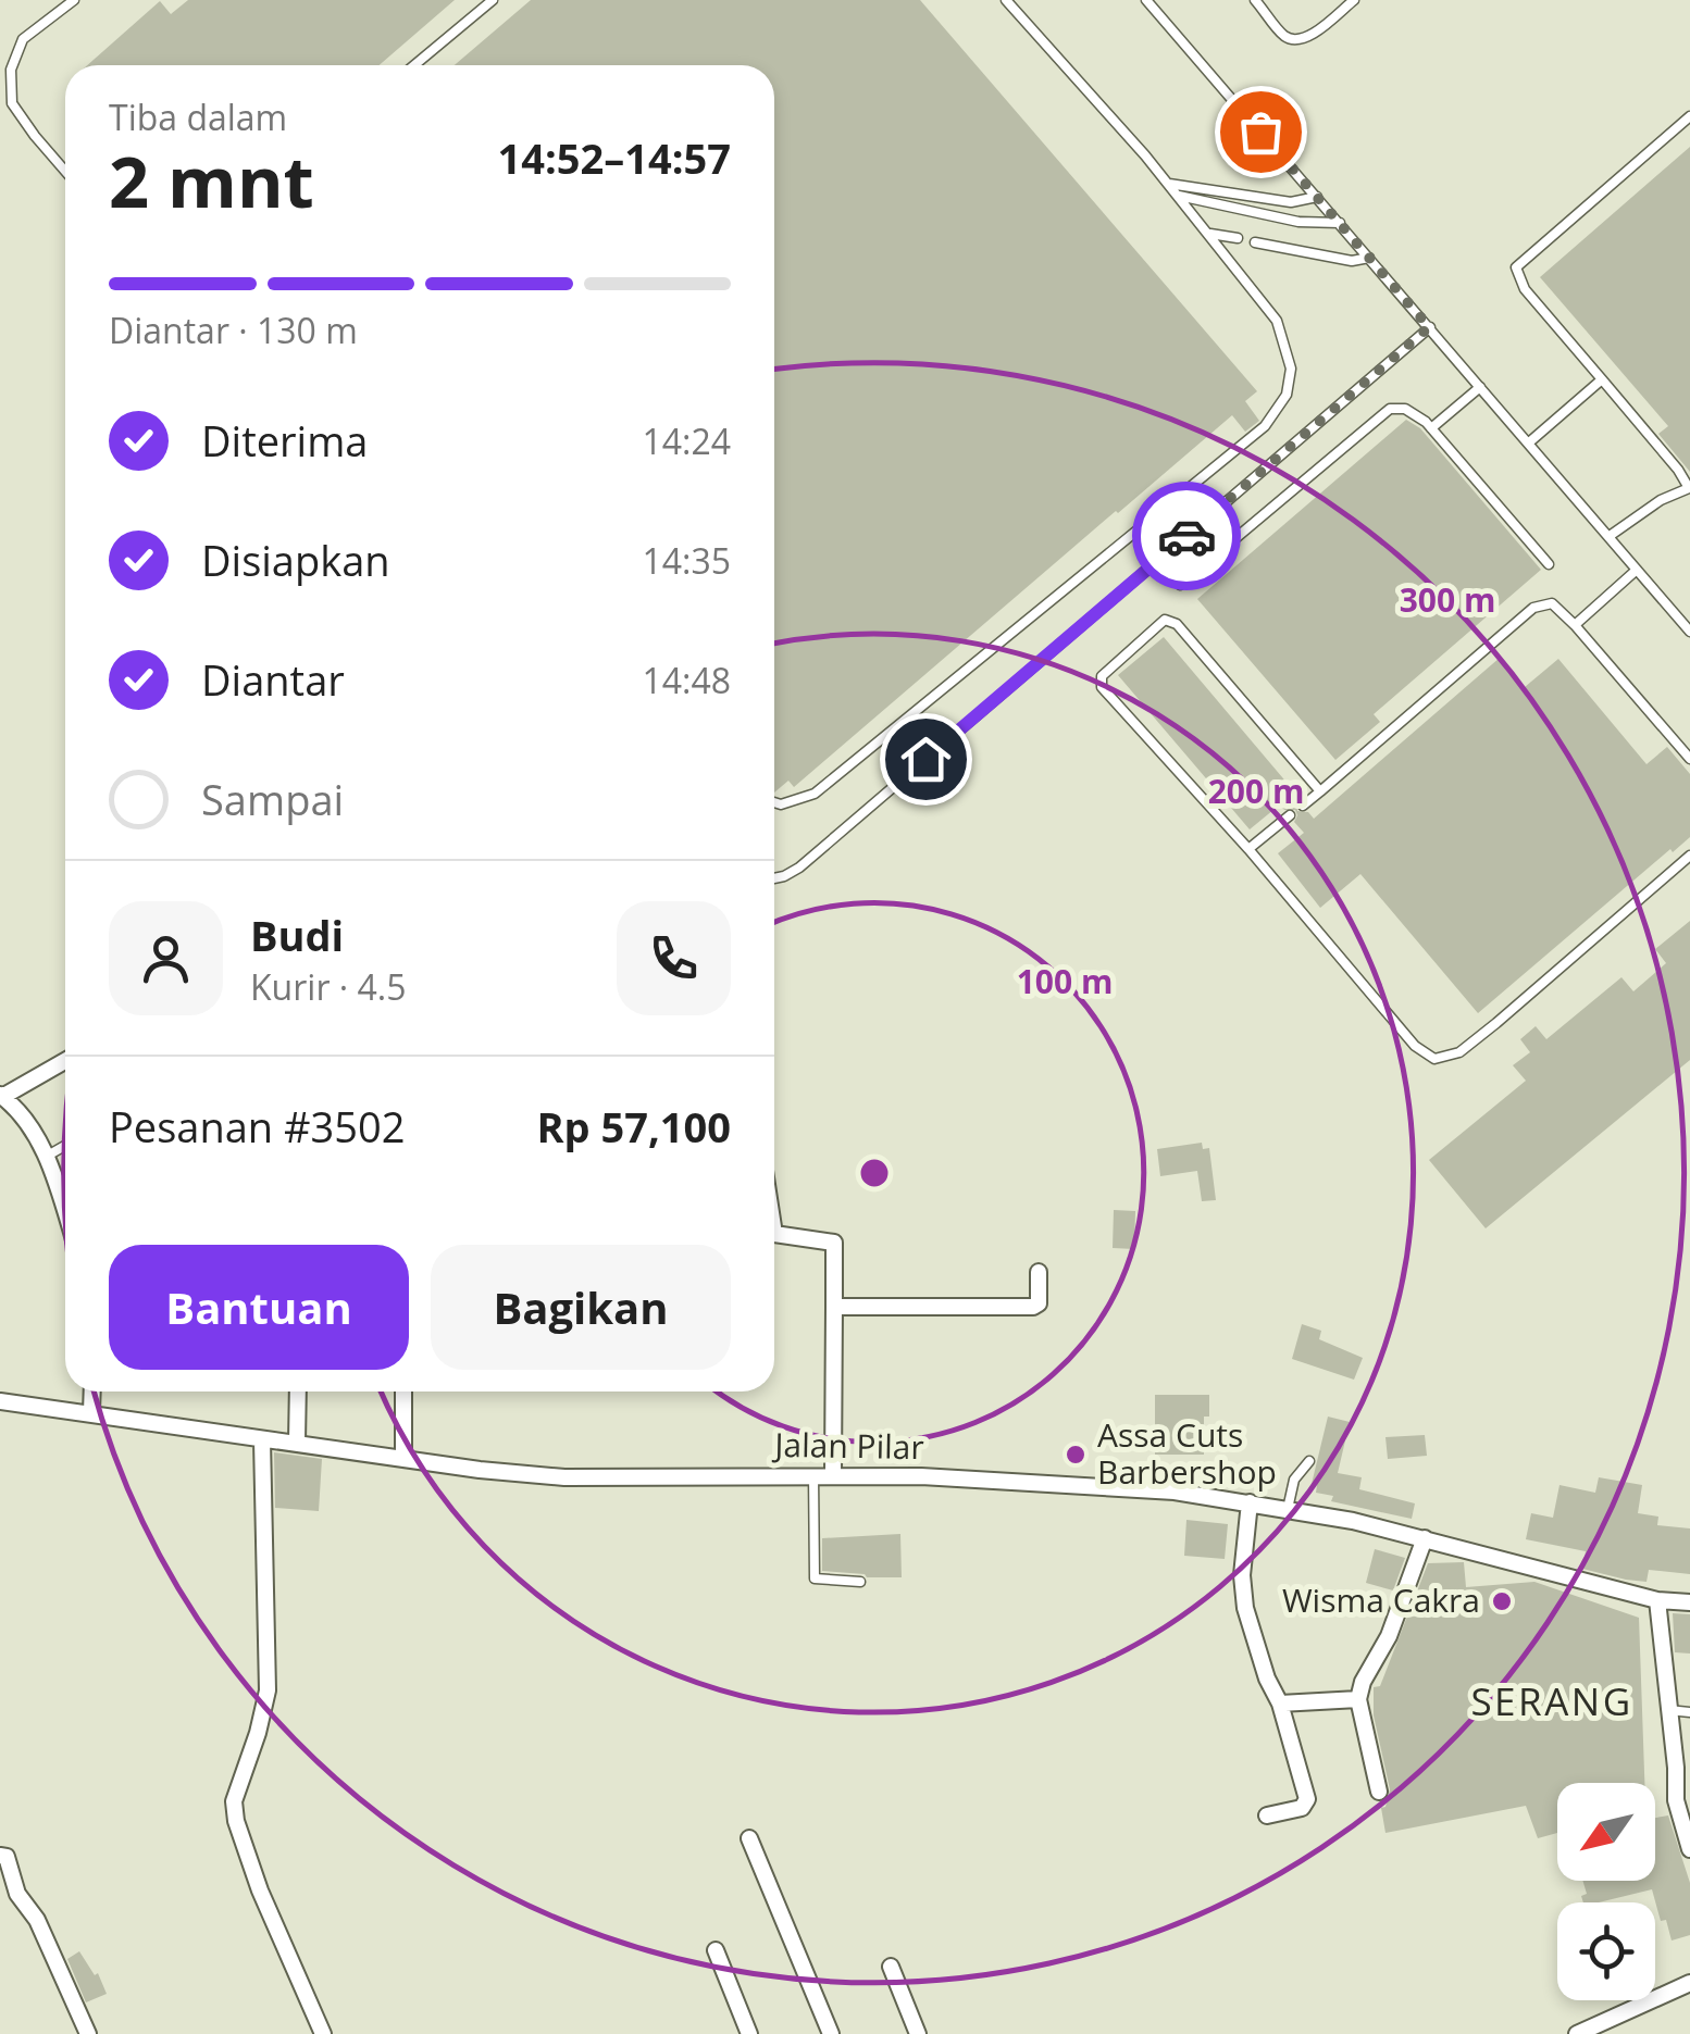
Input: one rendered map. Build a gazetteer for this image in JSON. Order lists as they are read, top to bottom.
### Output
{
  "streets": {
    "street": ["Jalan Pilar"]
  },
  "districts": ["SERANG"],
  "places": ["Assa Cuts Barbershop", "Wisma Cakra"],
  "north": "bottom left",
  "page": {
    "heading": ["2 mnt", "Tiba dalam", "14:52–14:57"],
    "panel": [
      "Budi",
      "Kurir · 4.5",
      "Pesanan #3502",
      "Rp 57,100"
    ],
    "bar": "Diantar · 130 m",
    "list": [
      ["Diterima", "14:24"],
      ["Disiapkan", "14:35"],
      ["Diantar", "14:48"],
      "Sampai"
    ],
    "buttons": ["Bantuan", "Bagikan"]
  },
  "rings": ["300 m", "200 m", "100 m"]
}
